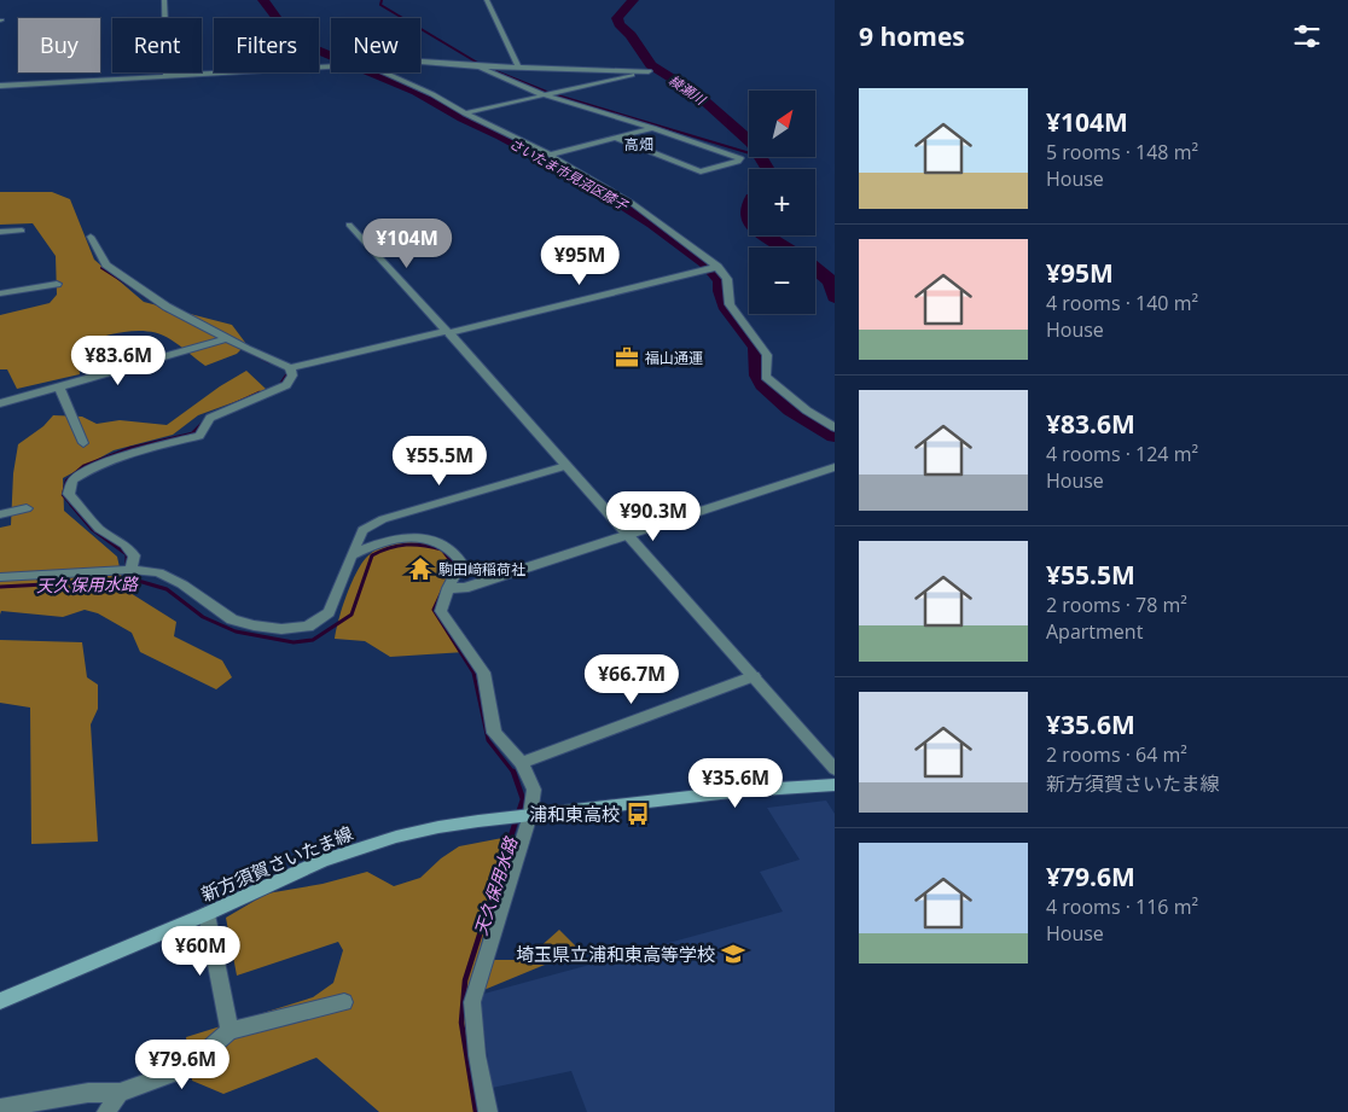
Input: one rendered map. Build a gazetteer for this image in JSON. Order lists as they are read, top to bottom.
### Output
{
  "streets": {
    "main road": ["新方須賀さいたま線"]
  },
  "districts": ["高畑"],
  "water": ["綾瀬川", "さいたま市見沼区膝子", "天久保用水路"],
  "places": {
    "office": ["福山通運"],
    "temple": ["駒田﨑稲荷社"],
    "bus stop": ["浦和東高校"],
    "school or university": ["埼玉県立浦和東高等学校"]
  },
  "north": "top right",
  "page": {
    "heading": "9 homes",
    "chip": [
      "Buy",
      "Rent",
      "Filters",
      "New"
    ],
    "list": [
      {
        "name": "¥104M",
        "note": "5 rooms · 148 m² · House"
      },
      {
        "name": "¥95M",
        "note": "4 rooms · 140 m² · House"
      },
      {
        "name": "¥83.6M",
        "note": "4 rooms · 124 m² · House"
      },
      {
        "name": "¥55.5M",
        "note": "2 rooms · 78 m² · Apartment"
      },
      {
        "name": "¥35.6M",
        "note": "2 rooms · 64 m² · 新方須賀さいたま線"
      },
      {
        "name": "¥79.6M",
        "note": "4 rooms · 116 m² · House"
      }
    ],
    "map_buttons": ["+", "−"],
    "price": [
      "¥104M",
      "¥95M",
      "¥83.6M",
      "¥55.5M",
      "¥90.3M",
      "¥66.7M",
      "¥35.6M",
      "¥60M",
      "¥79.6M"
    ]
  }
}
